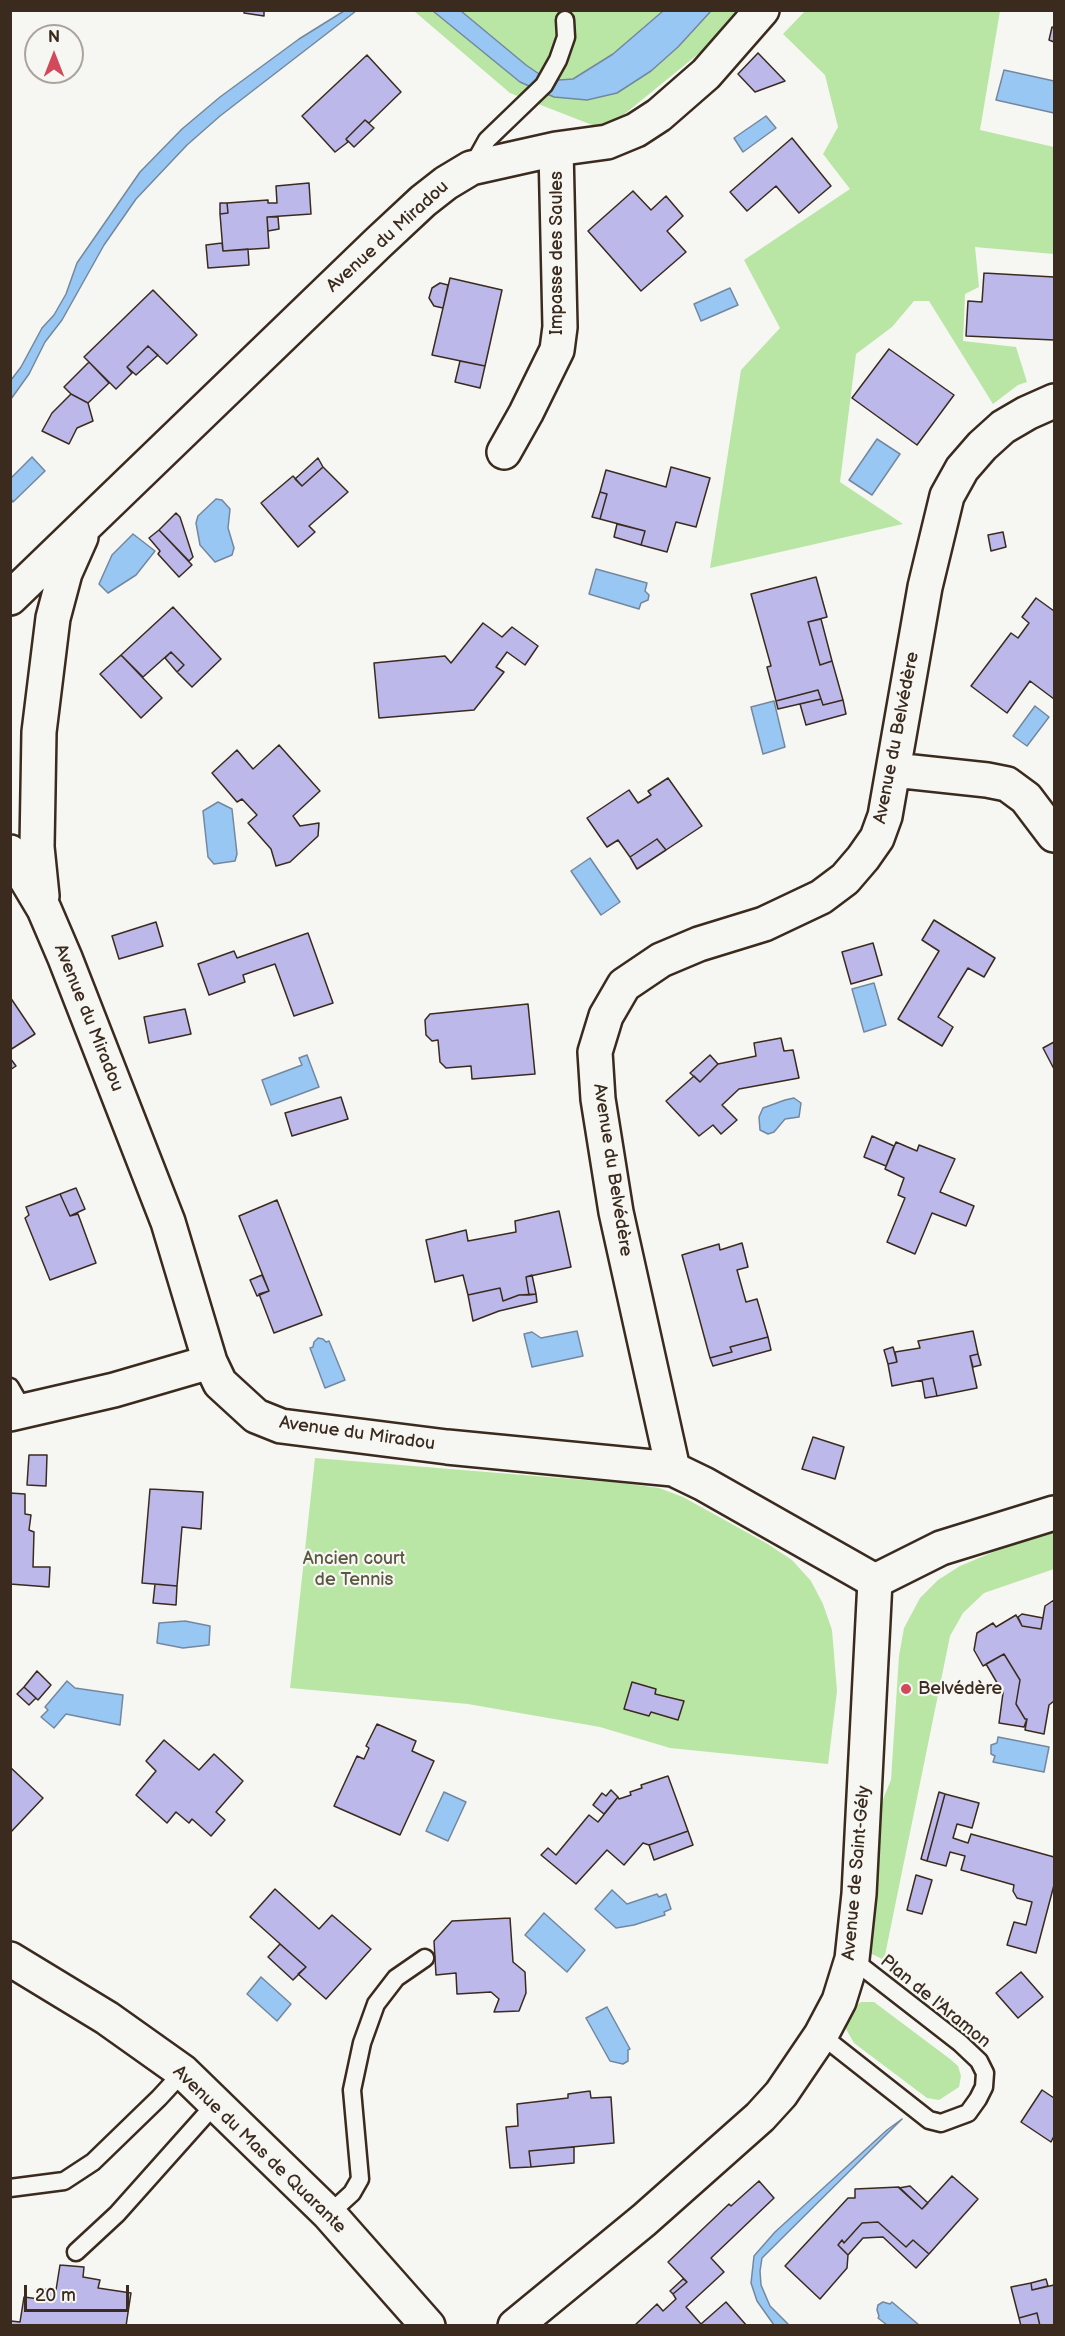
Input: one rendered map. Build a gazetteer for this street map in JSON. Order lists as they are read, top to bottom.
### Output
{
  "streets": {
    "street": [
      "Avenue du Miradou",
      "Impasse des Saules",
      "Avenue du Belvédère",
      "Avenue de Saint-Gély",
      "Avenue du Mas de Quarante"
    ],
    "lane": ["Plan de l'Aramon"]
  },
  "crossings": [
    ["Avenue du Miradou", "Impasse des Saules"],
    ["Avenue du Miradou", "Avenue du Belvédère"],
    ["Avenue du Miradou", "Avenue de Saint-Gély"],
    ["Avenue de Saint-Gély", "Plan de l'Aramon"]
  ],
  "parks": ["Ancien court de Tennis"],
  "places": ["Belvédère"],
  "scale_bar": "20 m",
  "north": "top"
}
